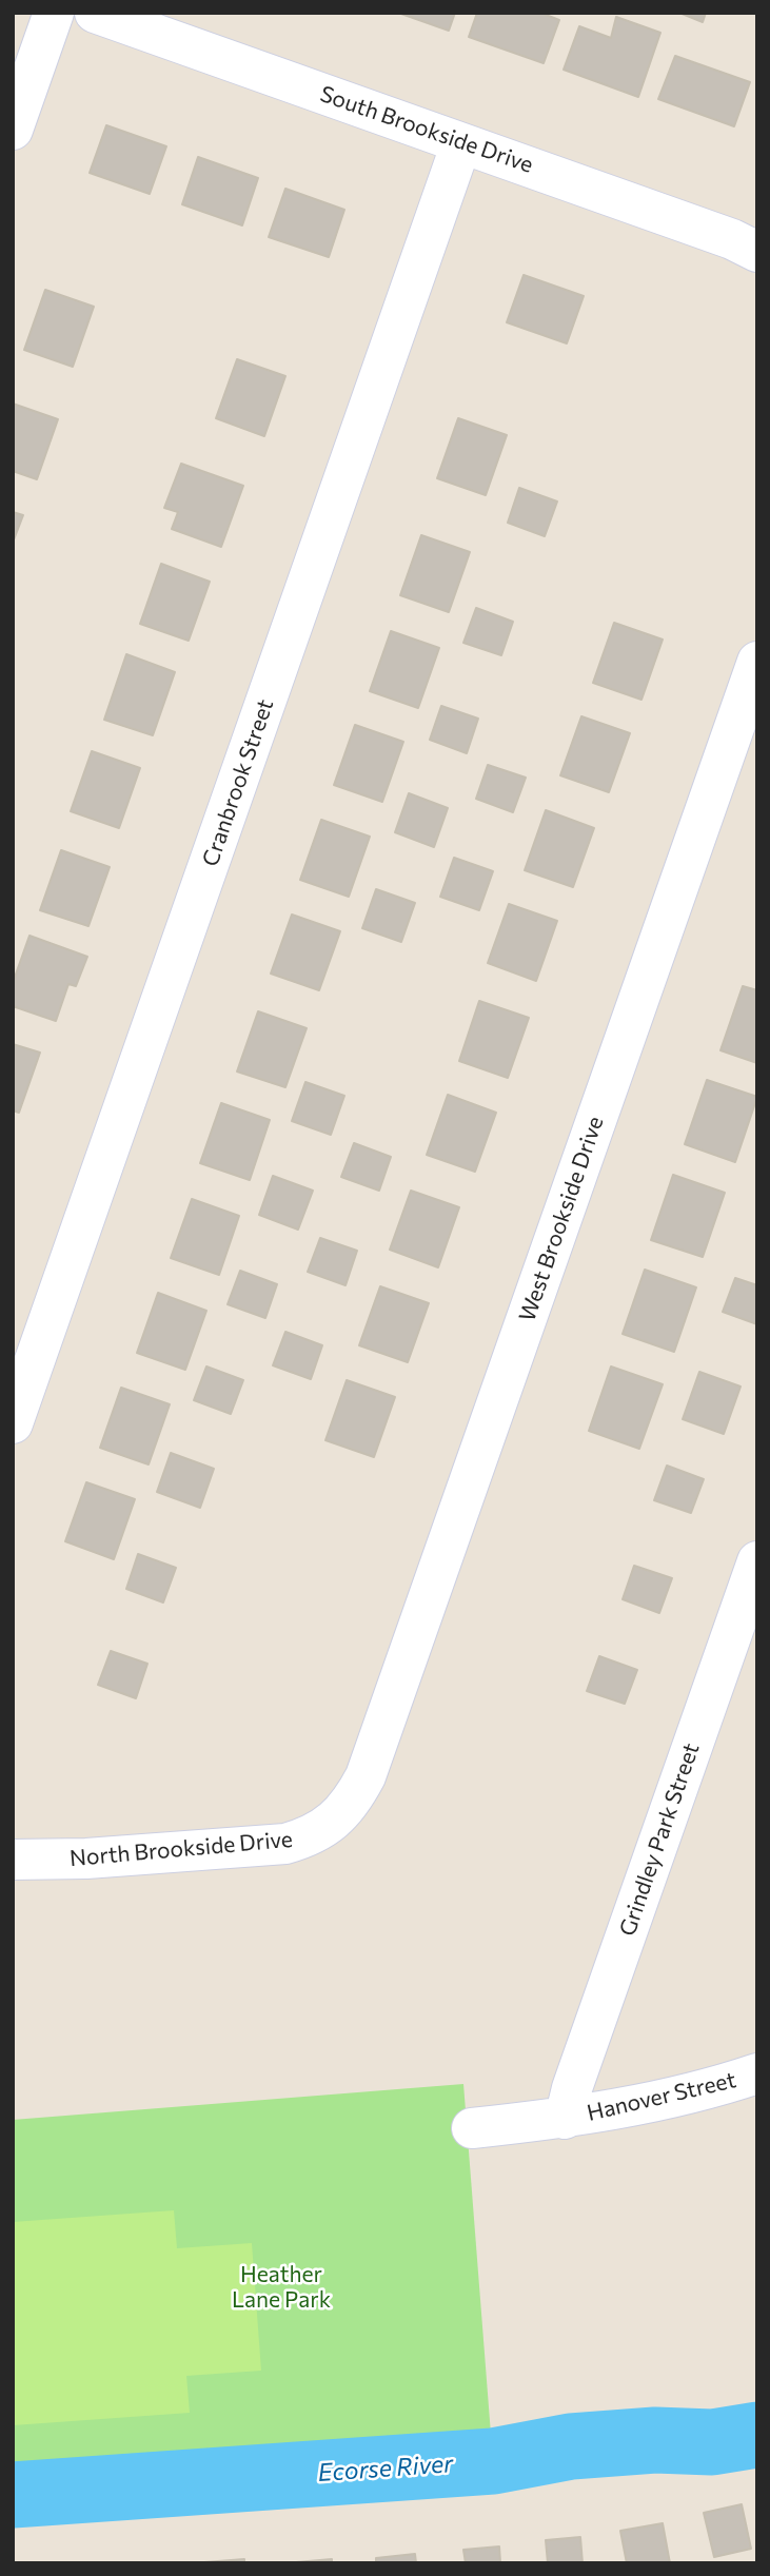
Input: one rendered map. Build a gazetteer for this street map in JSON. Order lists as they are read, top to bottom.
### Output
{
  "streets": {
    "street": [
      "South Brookside Drive",
      "Cranbrook Street",
      "West Brookside Drive",
      "Grindley Park Street",
      "North Brookside Drive",
      "Hanover Street"
    ]
  },
  "crossings": [
    ["South Brookside Drive", "Cranbrook Street"],
    ["West Brookside Drive", "North Brookside Drive"],
    ["Grindley Park Street", "Hanover Street"]
  ],
  "water": ["Ecorse River"],
  "parks": ["Heather Lane Park"]
}
